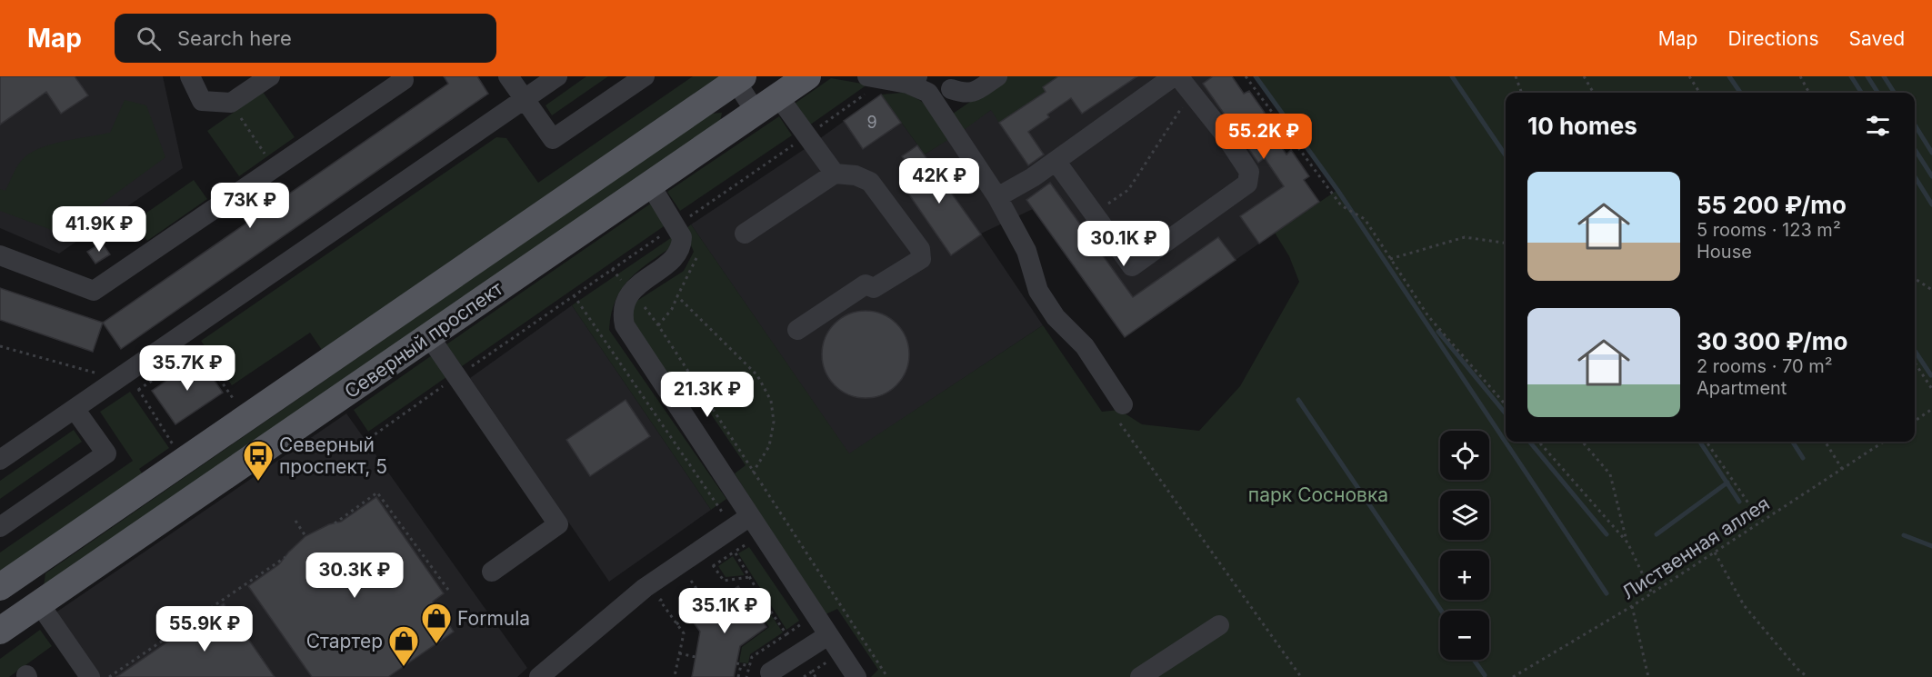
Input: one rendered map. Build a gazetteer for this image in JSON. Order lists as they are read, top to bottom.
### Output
{
  "streets": {
    "main road": ["Северный проспект"],
    "path": ["Лиственная аллея"]
  },
  "parks": ["парк Сосновка"],
  "places": {
    "bus stop": ["Северный проспект, 5"],
    "shop": ["Formula", "Стартер"]
  },
  "house_numbers": ["9"],
  "page": {
    "header": "Map",
    "search": "Search here",
    "nav": ["Map", "Directions", "Saved"],
    "heading": "10 homes",
    "price": [
      "55.2K ₽",
      "42K ₽",
      "73K ₽",
      "41.9K ₽",
      "30.1K ₽",
      "35.7K ₽",
      "21.3K ₽",
      "30.3K ₽",
      "35.1K ₽",
      "55.9K ₽"
    ],
    "list": [
      {
        "name": "55 200 ₽/mo",
        "note": "5 rooms · 123 m² · House"
      },
      {
        "name": "30 300 ₽/mo",
        "note": "2 rooms · 70 m² · Apartment"
      }
    ],
    "map_buttons": ["+", "−"]
  }
}
